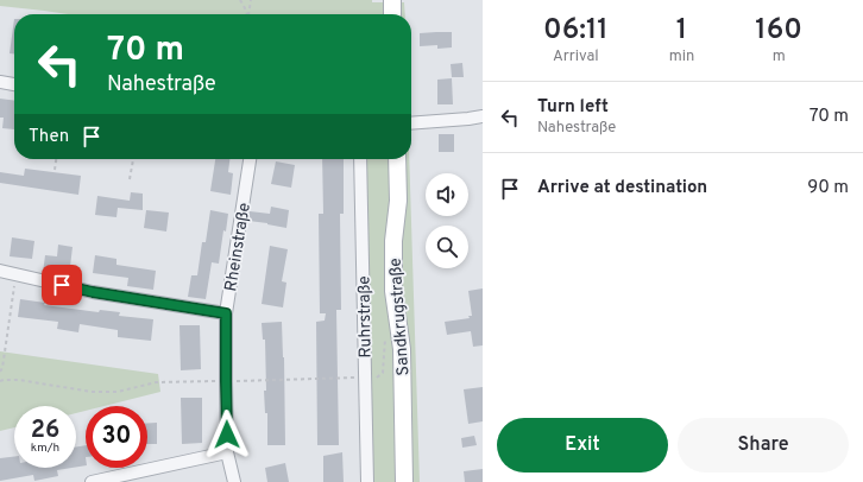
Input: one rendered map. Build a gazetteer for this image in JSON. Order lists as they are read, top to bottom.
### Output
{
  "streets": {
    "street": ["Rheinstraße", "Ruhrstraße", "Sandkrugstraße"]
  },
  "page": {
    "eta": [
      "06:11",
      "Arrival",
      "1",
      "min",
      "160",
      "m"
    ],
    "turn": ["70 m", "Nahestraße"],
    "list": [
      {
        "name": "Turn left",
        "note": "Nahestraße",
        "value": "70 m"
      },
      {
        "name": "Arrive at destination",
        "value": "90 m"
      }
    ],
    "then": "Then",
    "speed": "26 km/h",
    "limit": "30",
    "buttons": ["Exit", "Share"]
  }
}
